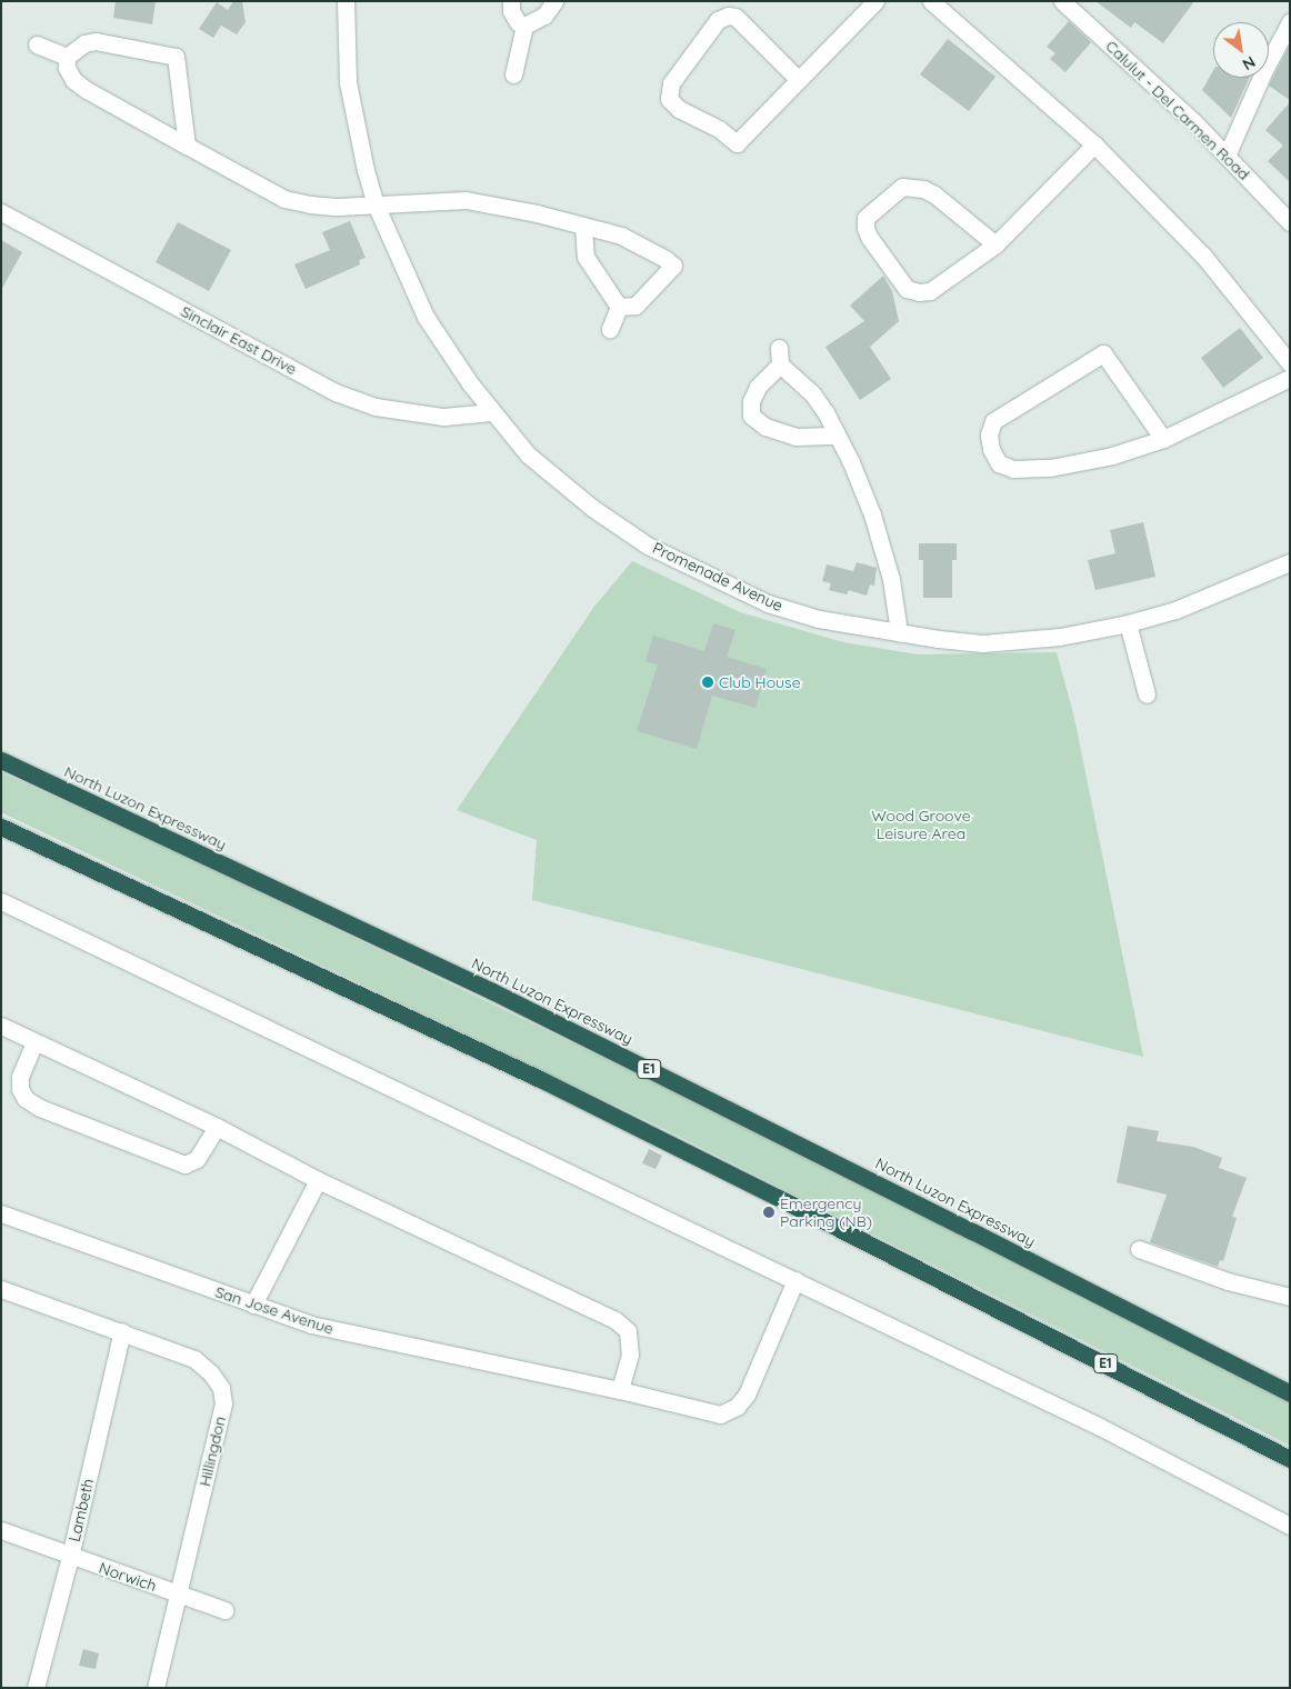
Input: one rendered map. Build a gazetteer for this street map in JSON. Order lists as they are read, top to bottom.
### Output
{
  "streets": {
    "highway": ["North Luzon Expressway", "E1"],
    "street": [
      "Calulut - Del Carmen Road",
      "Sinclair East Drive",
      "Promenade Avenue",
      "San Jose Avenue",
      "Hillingdon",
      "Lambeth",
      "Norwich"
    ]
  },
  "crossings": [
    ["Sinclair East Drive", "Promenade Avenue"],
    ["Hillingdon", "Lambeth"],
    ["Hillingdon", "Norwich"],
    ["Lambeth", "Norwich"]
  ],
  "parks": ["Wood Groove Leisure Area"],
  "places": ["Club House", "Emergency Parking (NB)"],
  "north": "bottom right"
}
